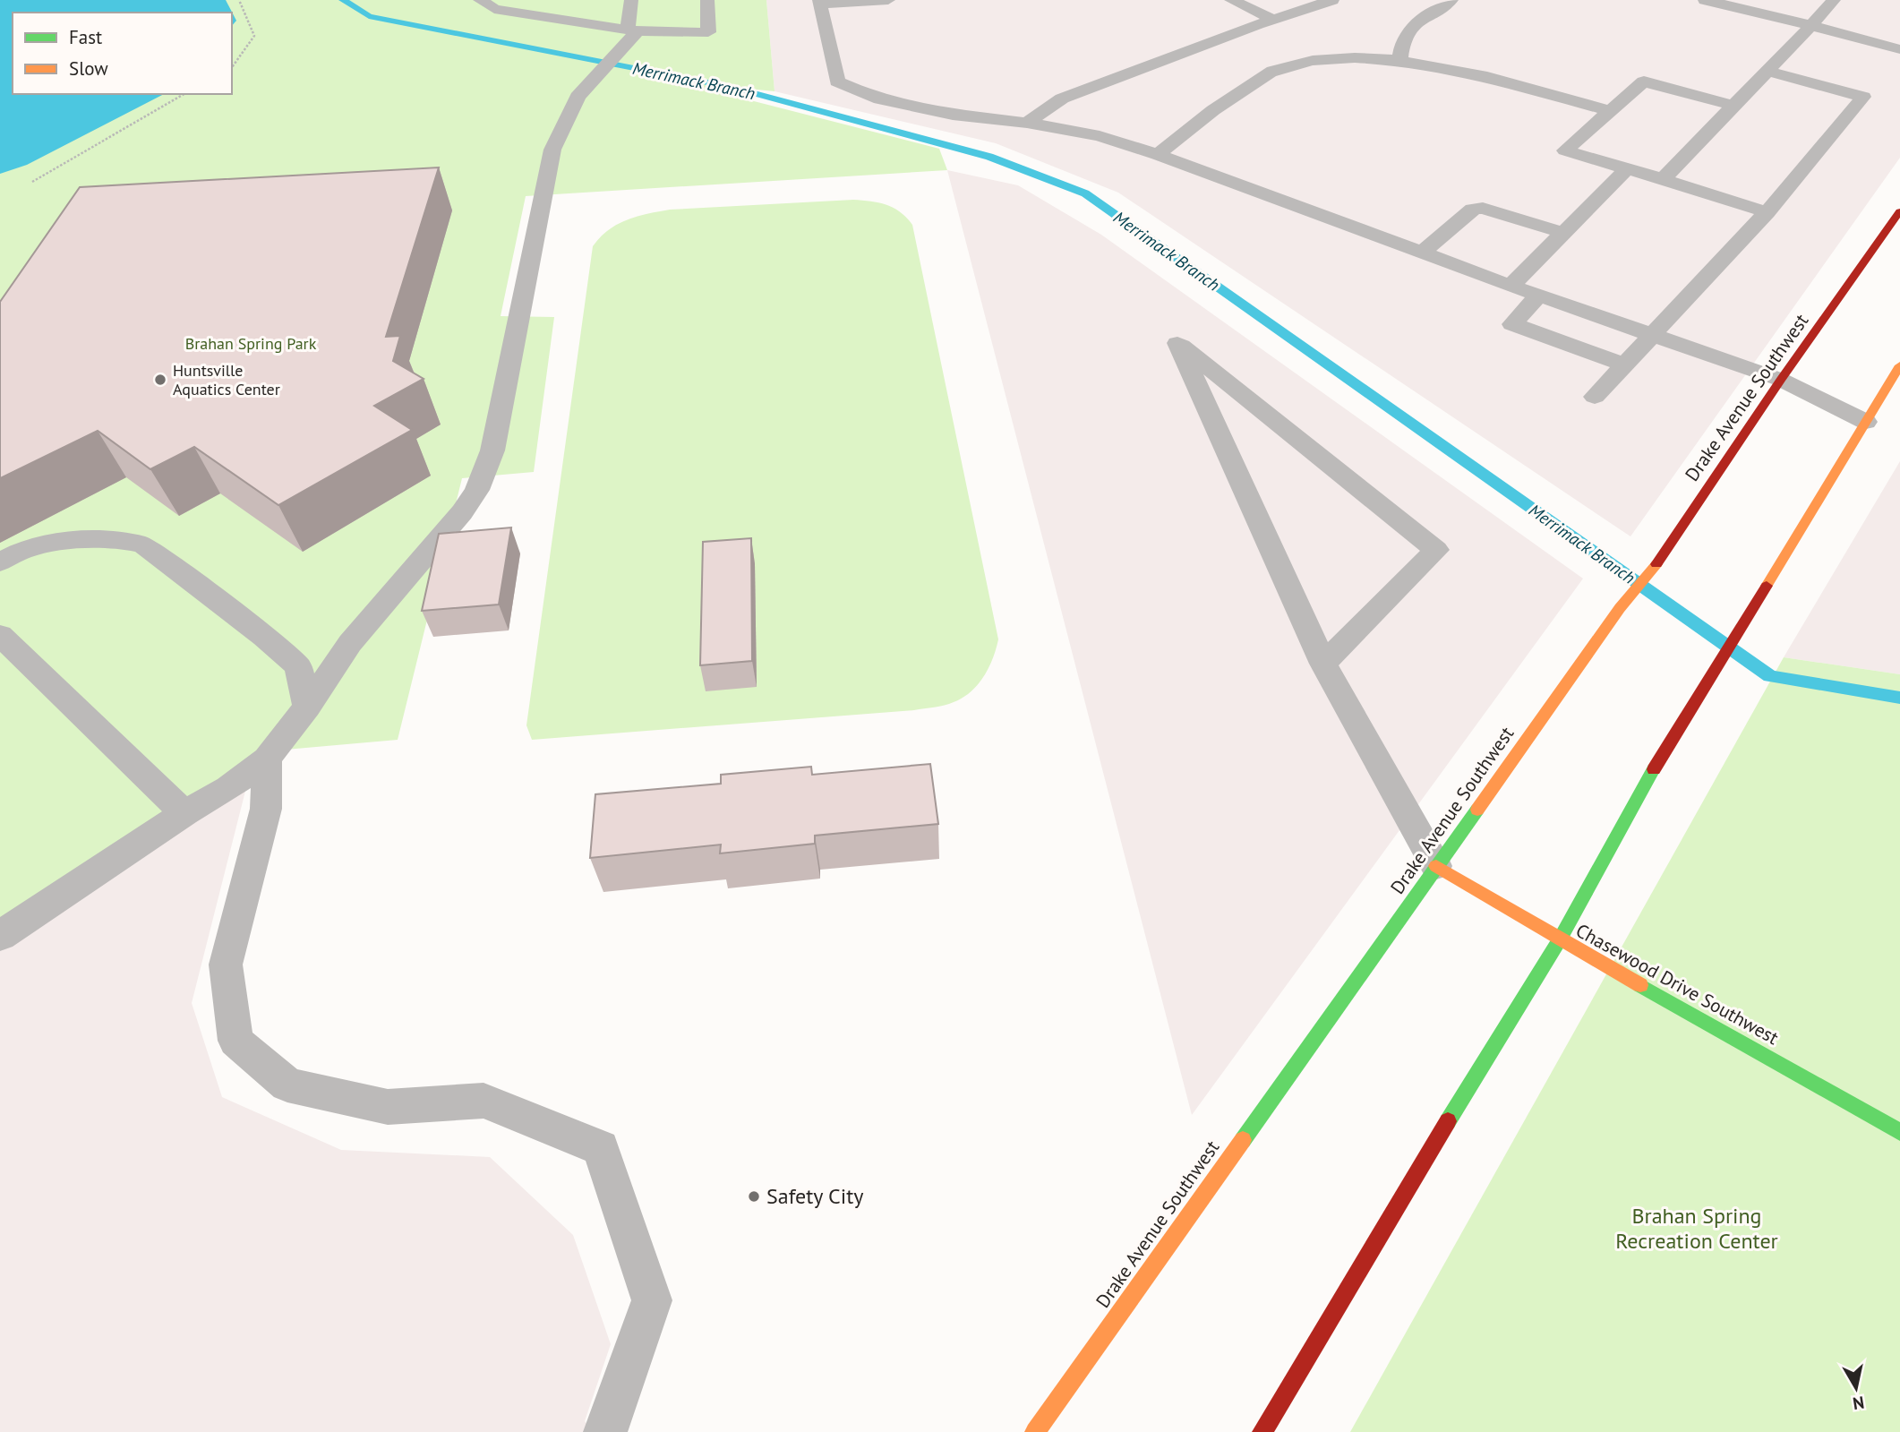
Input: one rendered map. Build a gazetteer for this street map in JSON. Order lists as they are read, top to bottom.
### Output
{
  "streets": {
    "street": ["Drake Avenue Southwest", "Chasewood Drive Southwest"]
  },
  "crossings": [
    ["Drake Avenue Southwest", "Chasewood Drive Southwest"]
  ],
  "water": ["Merrimack Branch"],
  "parks": ["Brahan Spring Park", "Brahan Spring Recreation Center"],
  "places": ["Huntsville Aquatics Center", "Safety City"],
  "legend": ["Fast", "Slow"],
  "north": "bottom"
}
